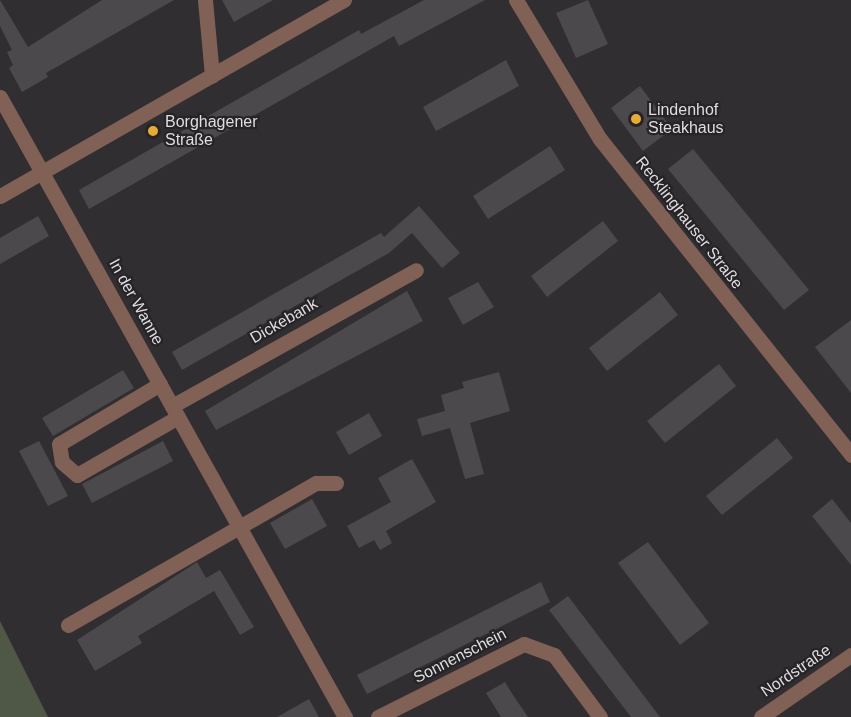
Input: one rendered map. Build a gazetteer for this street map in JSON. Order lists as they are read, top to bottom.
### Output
{
  "streets": {
    "street": [
      "Recklinghauser Straße",
      "In der Wanne",
      "Dickebank",
      "Sonnenschein",
      "Nordstraße"
    ]
  },
  "crossings": [
    ["In der Wanne", "Dickebank"]
  ],
  "places": ["Lindenhof Steakhaus", "Borghagener Straße"]
}
